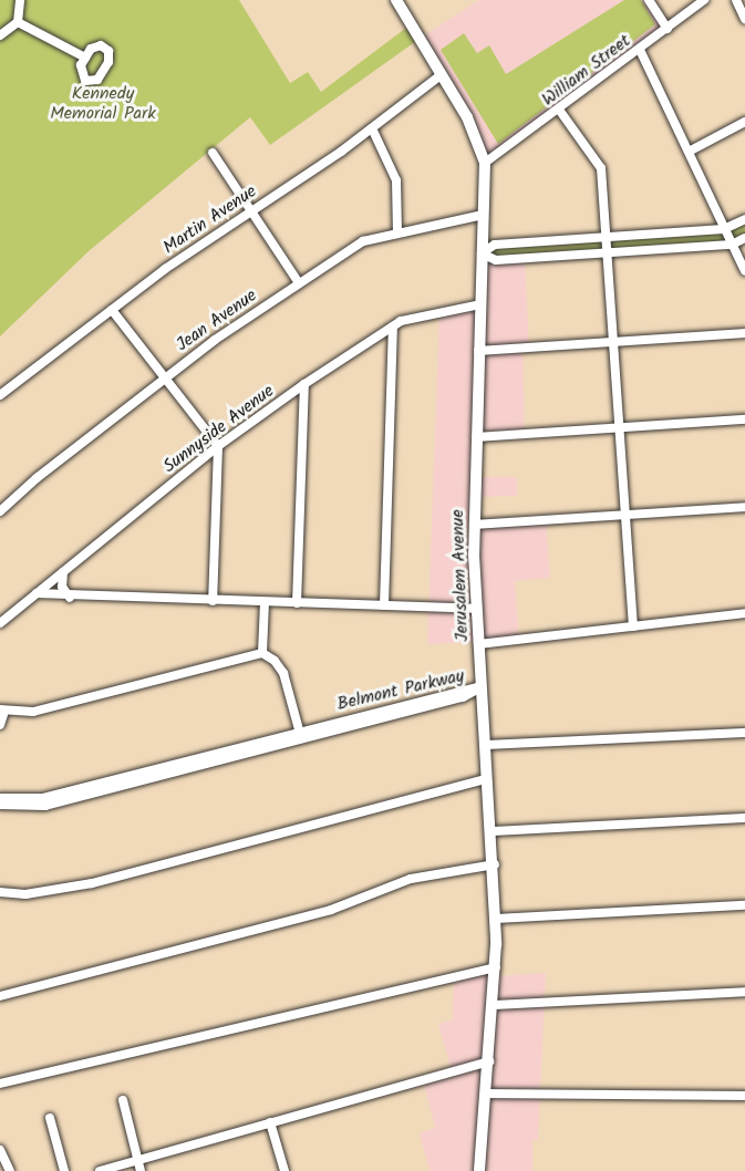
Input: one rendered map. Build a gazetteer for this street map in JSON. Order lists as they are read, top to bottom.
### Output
{
  "streets": {
    "main road": ["Jerusalem Avenue"],
    "street": [
      "William Street",
      "Martin Avenue",
      "Jean Avenue",
      "Sunnyside Avenue",
      "Belmont Parkway"
    ]
  },
  "crossings": [
    ["William Street", "Jerusalem Avenue"],
    ["Martin Avenue", "Jerusalem Avenue"],
    ["Jean Avenue", "Jerusalem Avenue"],
    ["Sunnyside Avenue", "Jerusalem Avenue"],
    ["Jerusalem Avenue", "Belmont Parkway"]
  ],
  "parks": ["Kennedy Memorial Park"]
}
